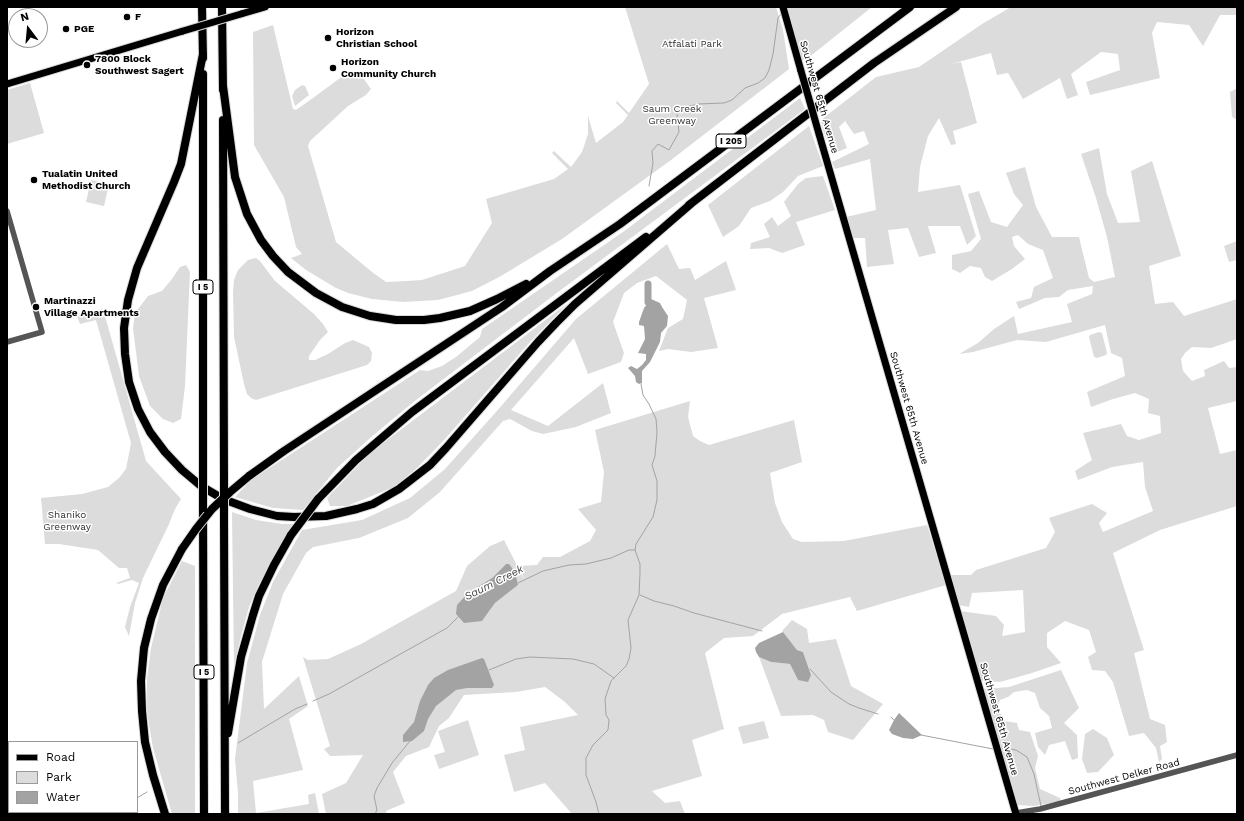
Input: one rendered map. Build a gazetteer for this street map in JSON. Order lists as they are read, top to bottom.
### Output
{
  "streets": {
    "highway": ["I 205", "I 5"],
    "main road": ["Southwest 65th Avenue"],
    "street": ["Southwest Delker Road"]
  },
  "crossings": [
    ["Southwest 65th Avenue", "Southwest Delker Road"]
  ],
  "water": ["Saum Creek"],
  "parks": ["Atfalati Park", "Saum Creek Greenway", "Shaniko Greenway"],
  "places": [
    "F",
    "PGE",
    "Horizon Christian School",
    "7800 Block Southwest Sagert",
    "Horizon Community Church",
    "Tualatin United Methodist Church",
    "Martinazzi Village Apartments"
  ],
  "legend": ["Road", "Park", "Water"],
  "north": "top"
}
